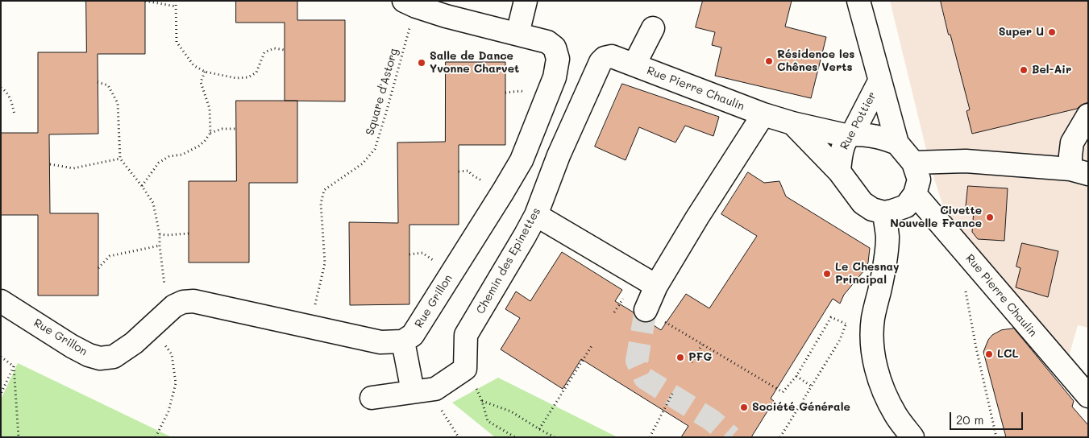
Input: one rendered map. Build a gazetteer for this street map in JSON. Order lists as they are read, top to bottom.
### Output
{
  "streets": {
    "street": [
      "Rue Pierre Chaulin",
      "Rue Pottier",
      "Chemin des Epinettes",
      "Rue Grillon"
    ],
    "path": ["Square d'Astorg"]
  },
  "crossings": [
    ["Rue Pierre Chaulin", "Rue Pottier"],
    ["Rue Pierre Chaulin", "Chemin des Epinettes"],
    ["Square d'Astorg", "Rue Grillon"]
  ],
  "places": [
    "Super U",
    "Résidence les Chênes Verts",
    "Salle de Dance Yvonne Charvet",
    "Bel-Air",
    "Civette Nouvelle France",
    "Le Chesnay Principal",
    "LCL",
    "PFG",
    "Société Générale"
  ],
  "scale_bar": "20 m"
}
